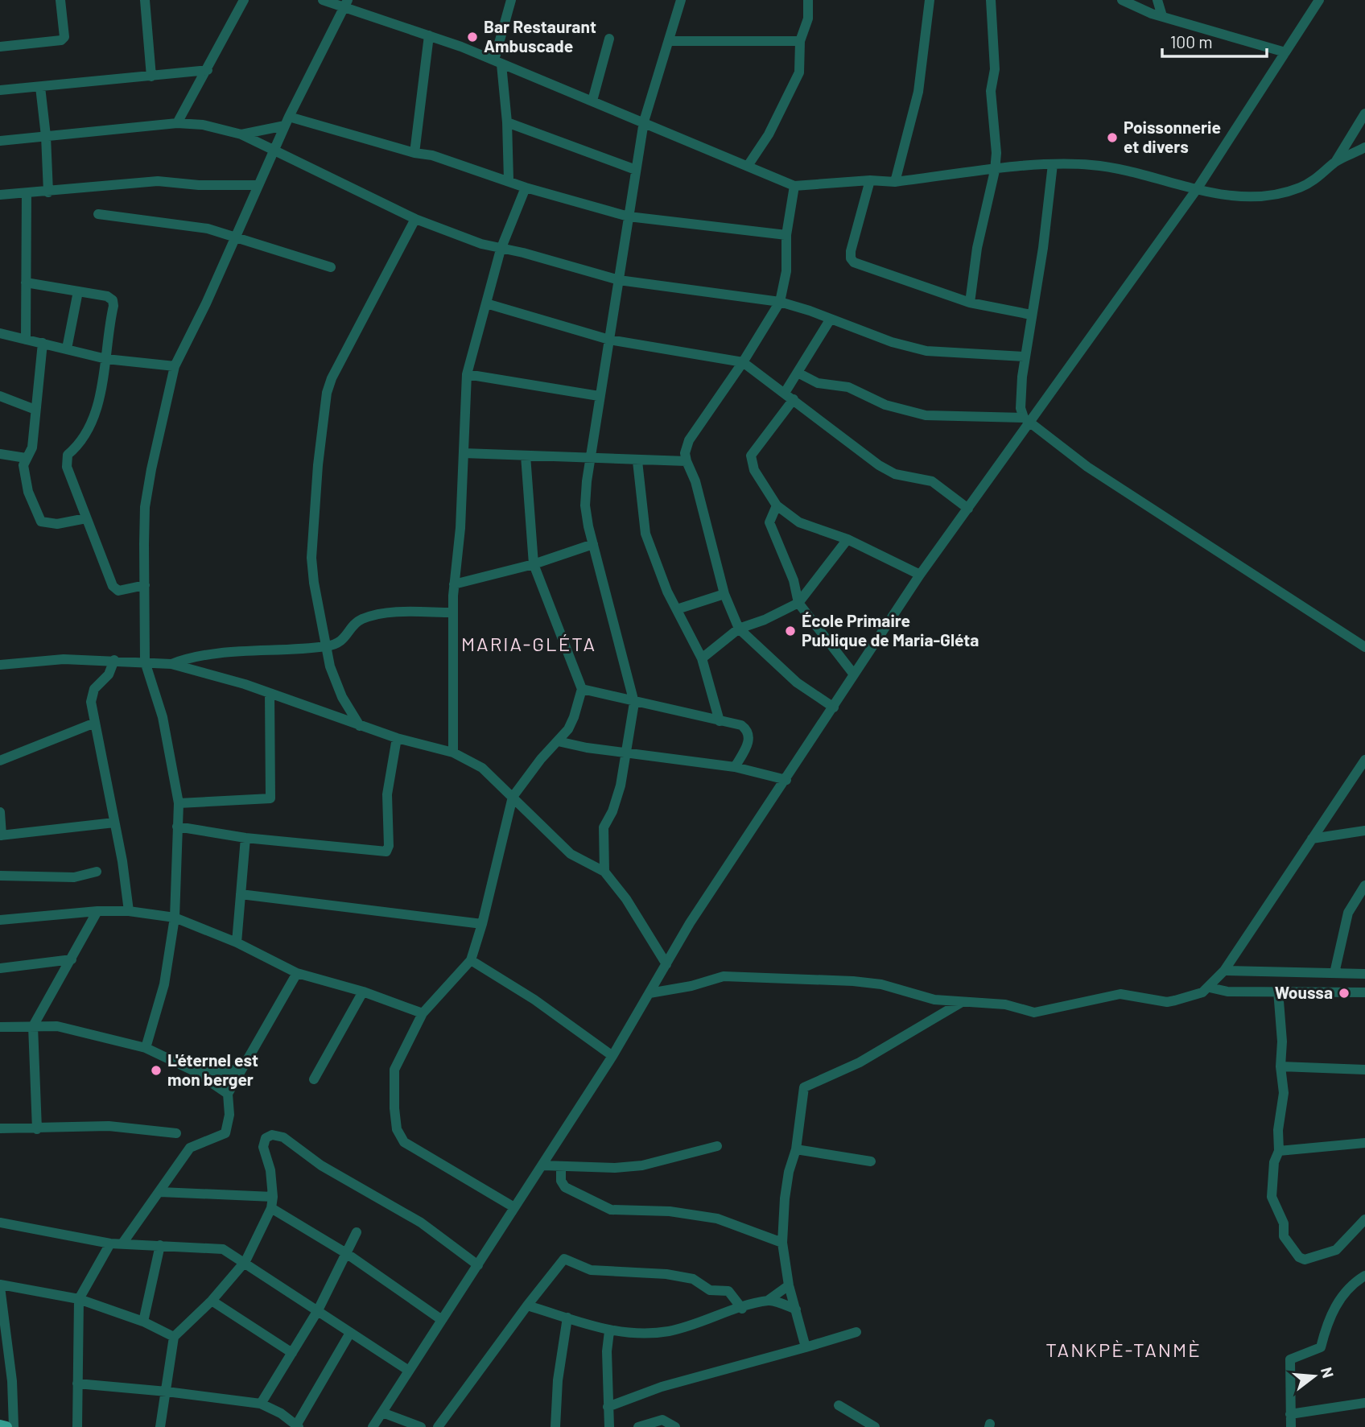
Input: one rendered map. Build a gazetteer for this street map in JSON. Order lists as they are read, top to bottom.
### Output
{
  "districts": ["MARIA-GLÉTA", "TANKPÈ-TANMÈ"],
  "places": [
    "Bar Restaurant Ambuscade",
    "Poissonnerie et divers",
    "École Primaire Publique de Maria-Gléta",
    "Woussa",
    "L'éternel est mon berger"
  ],
  "scale_bar": "100 m",
  "north": "right"
}
